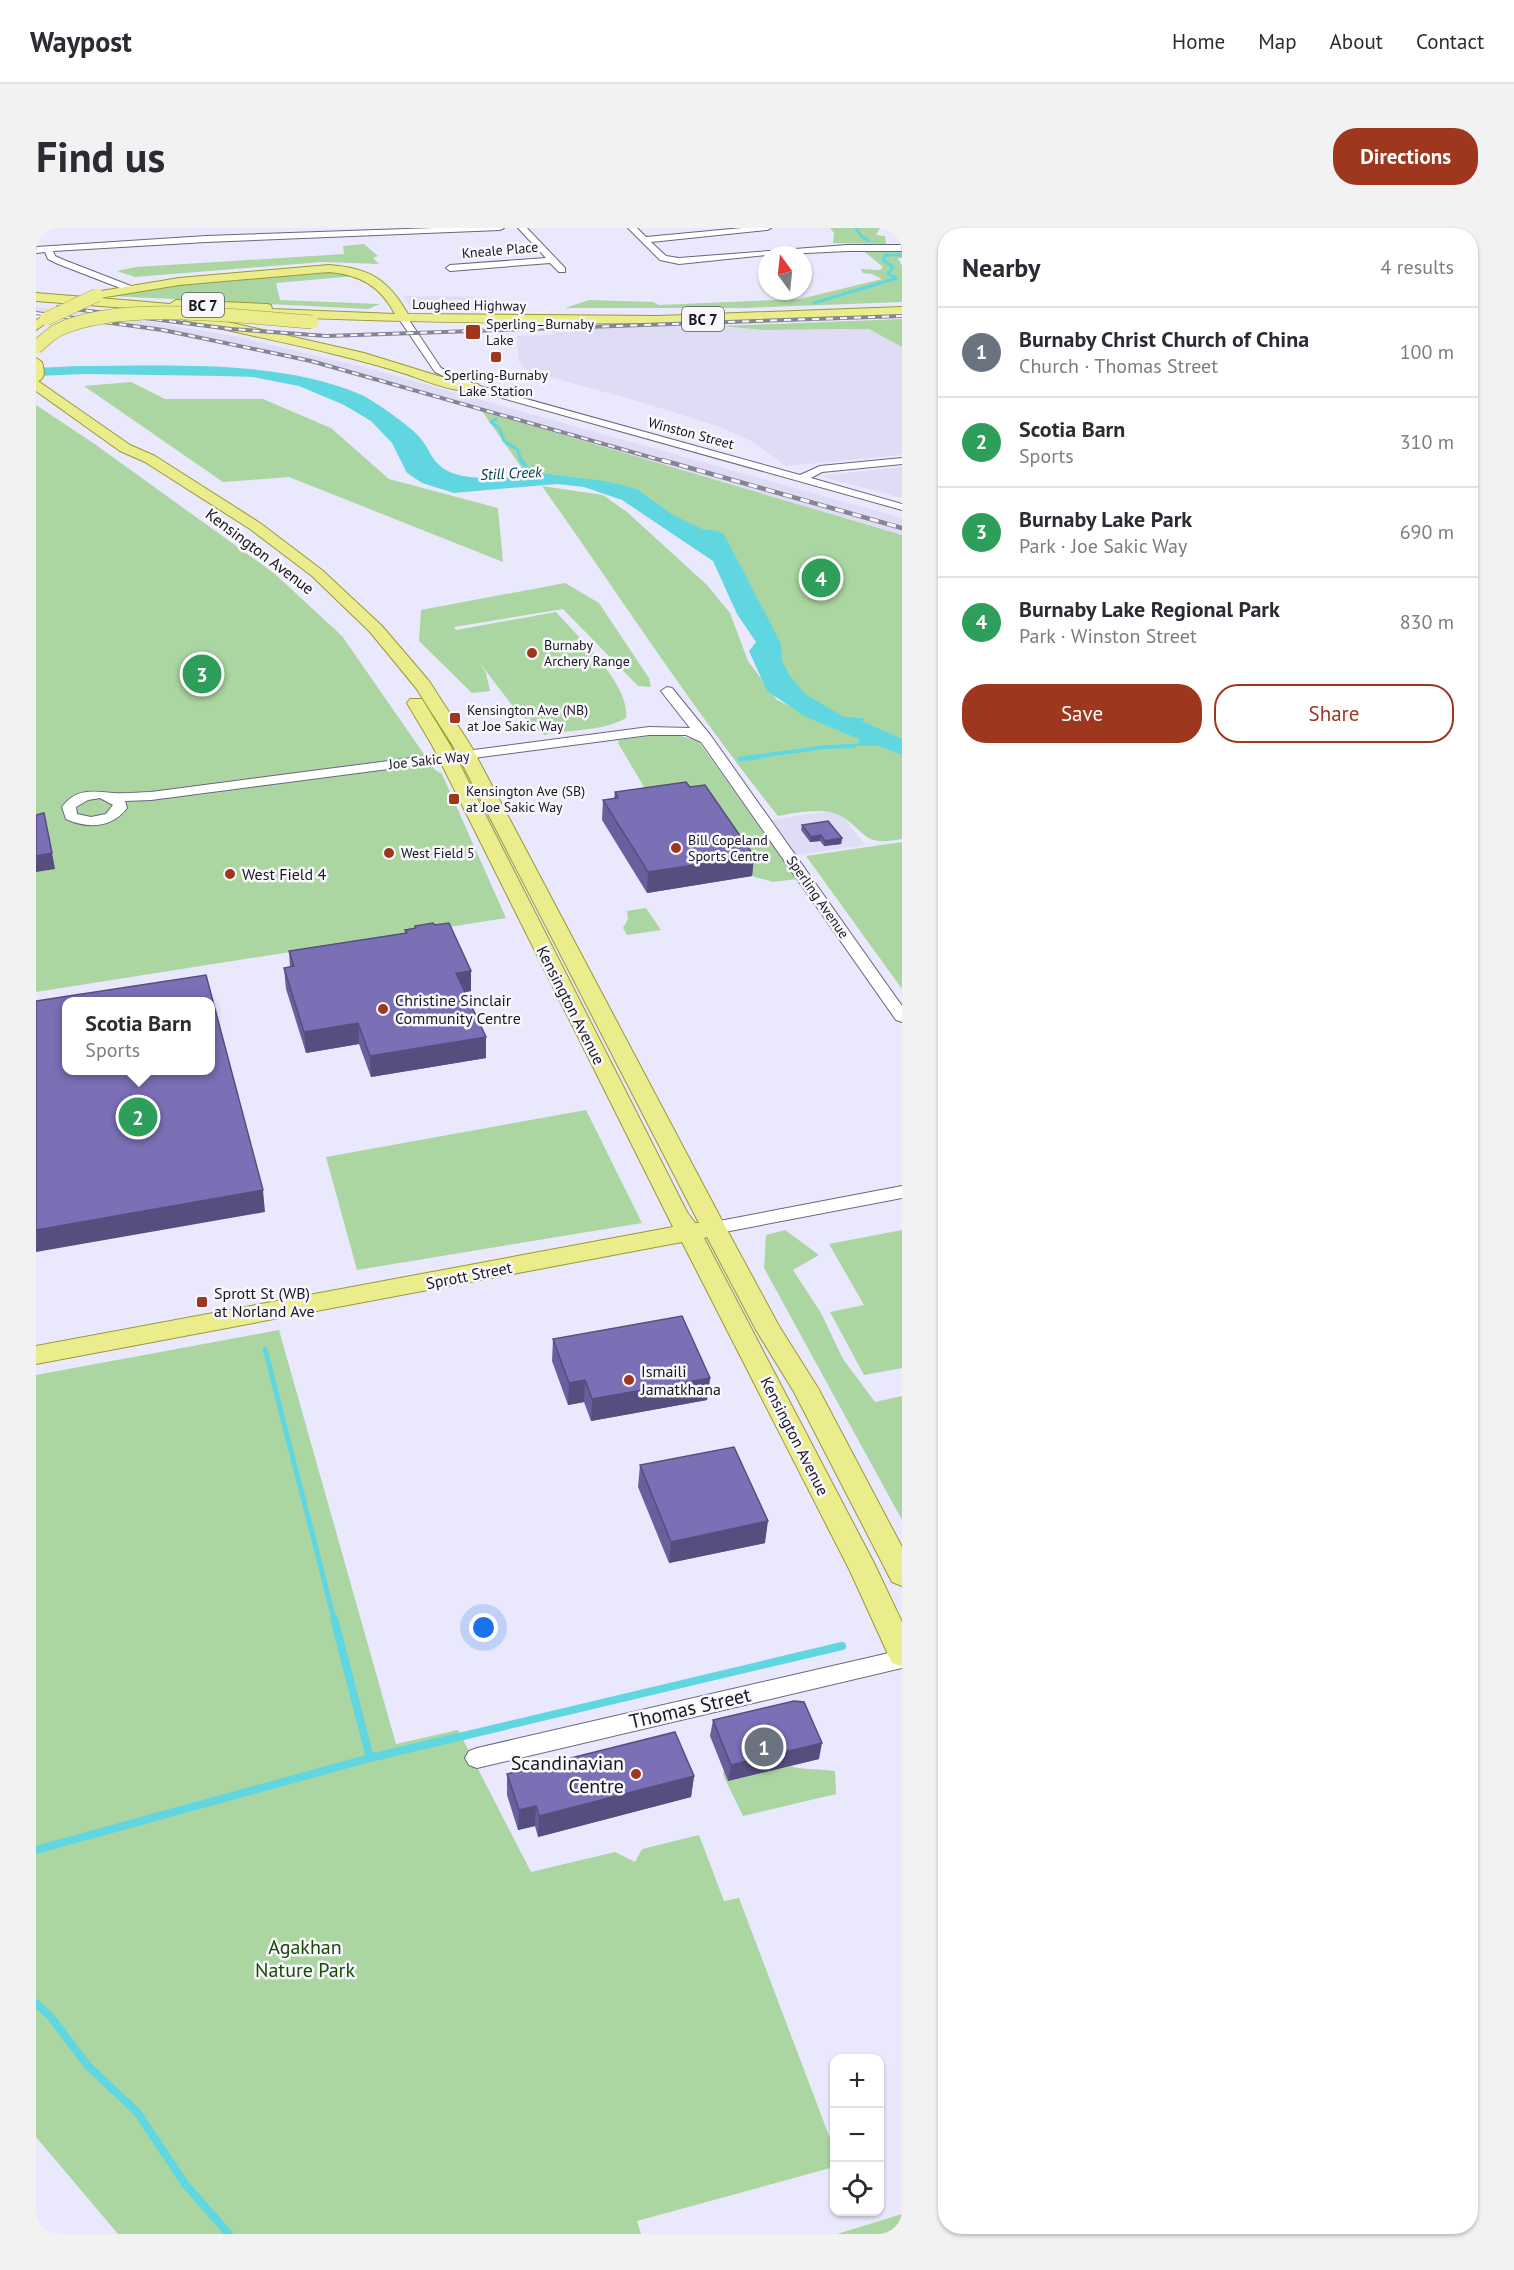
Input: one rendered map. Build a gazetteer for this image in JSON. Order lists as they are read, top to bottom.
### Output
{
  "streets": {
    "main road": [
      "BC 7",
      "Lougheed Highway",
      "Kensington Avenue",
      "Sprott Street"
    ],
    "street": [
      "Kneale Place",
      "Winston Street",
      "Joe Sakic Way",
      "Sperling Avenue",
      "Thomas Street"
    ]
  },
  "crossings": [
    ["Kensington Avenue", "Joe Sakic Way"],
    ["Kensington Avenue", "Sprott Street"],
    ["Joe Sakic Way", "Sperling Avenue"]
  ],
  "water": ["Still Creek"],
  "parks": ["Agakhan Nature Park"],
  "places": {
    "transit": [
      "Sperling–Burnaby Lake",
      "Sperling-Burnaby Lake Station",
      "Kensington Ave (NB) at Joe Sakic Way",
      "Kensington Ave (SB) at Joe Sakic Way",
      "Sprott St (WB) at Norland Ave"
    ],
    "other": [
      "Burnaby Archery Range",
      "Bill Copeland Sports Centre",
      "West Field 5",
      "West Field 4",
      "Christine Sinclair Community Centre",
      "Ismaili Jamatkhana",
      "Scandinavian Centre"
    ]
  },
  "north": "top",
  "page": {
    "header": "Waypost",
    "nav": [
      "Home",
      "Map",
      "About",
      "Contact"
    ],
    "buttons": [
      "Directions",
      ["Save", "Share"]
    ],
    "title": "Find us",
    "heading": ["Nearby", "4 results"],
    "list": [
      {
        "mark": "1",
        "name": "Burnaby Christ Church of China",
        "note": "Church · Thomas Street",
        "value": "100 m"
      },
      {
        "mark": "2",
        "name": "Scotia Barn",
        "note": "Sports",
        "value": "310 m"
      },
      {
        "mark": "3",
        "name": "Burnaby Lake Park",
        "note": "Park · Joe Sakic Way",
        "value": "690 m"
      },
      {
        "mark": "4",
        "name": "Burnaby Lake Regional Park",
        "note": "Park · Winston Street",
        "value": "830 m"
      }
    ],
    "pins": [
      "4",
      "3",
      "2",
      "1"
    ],
    "popup": ["Scotia Barn", "Sports"],
    "map_buttons": ["+", "−"]
  }
}
